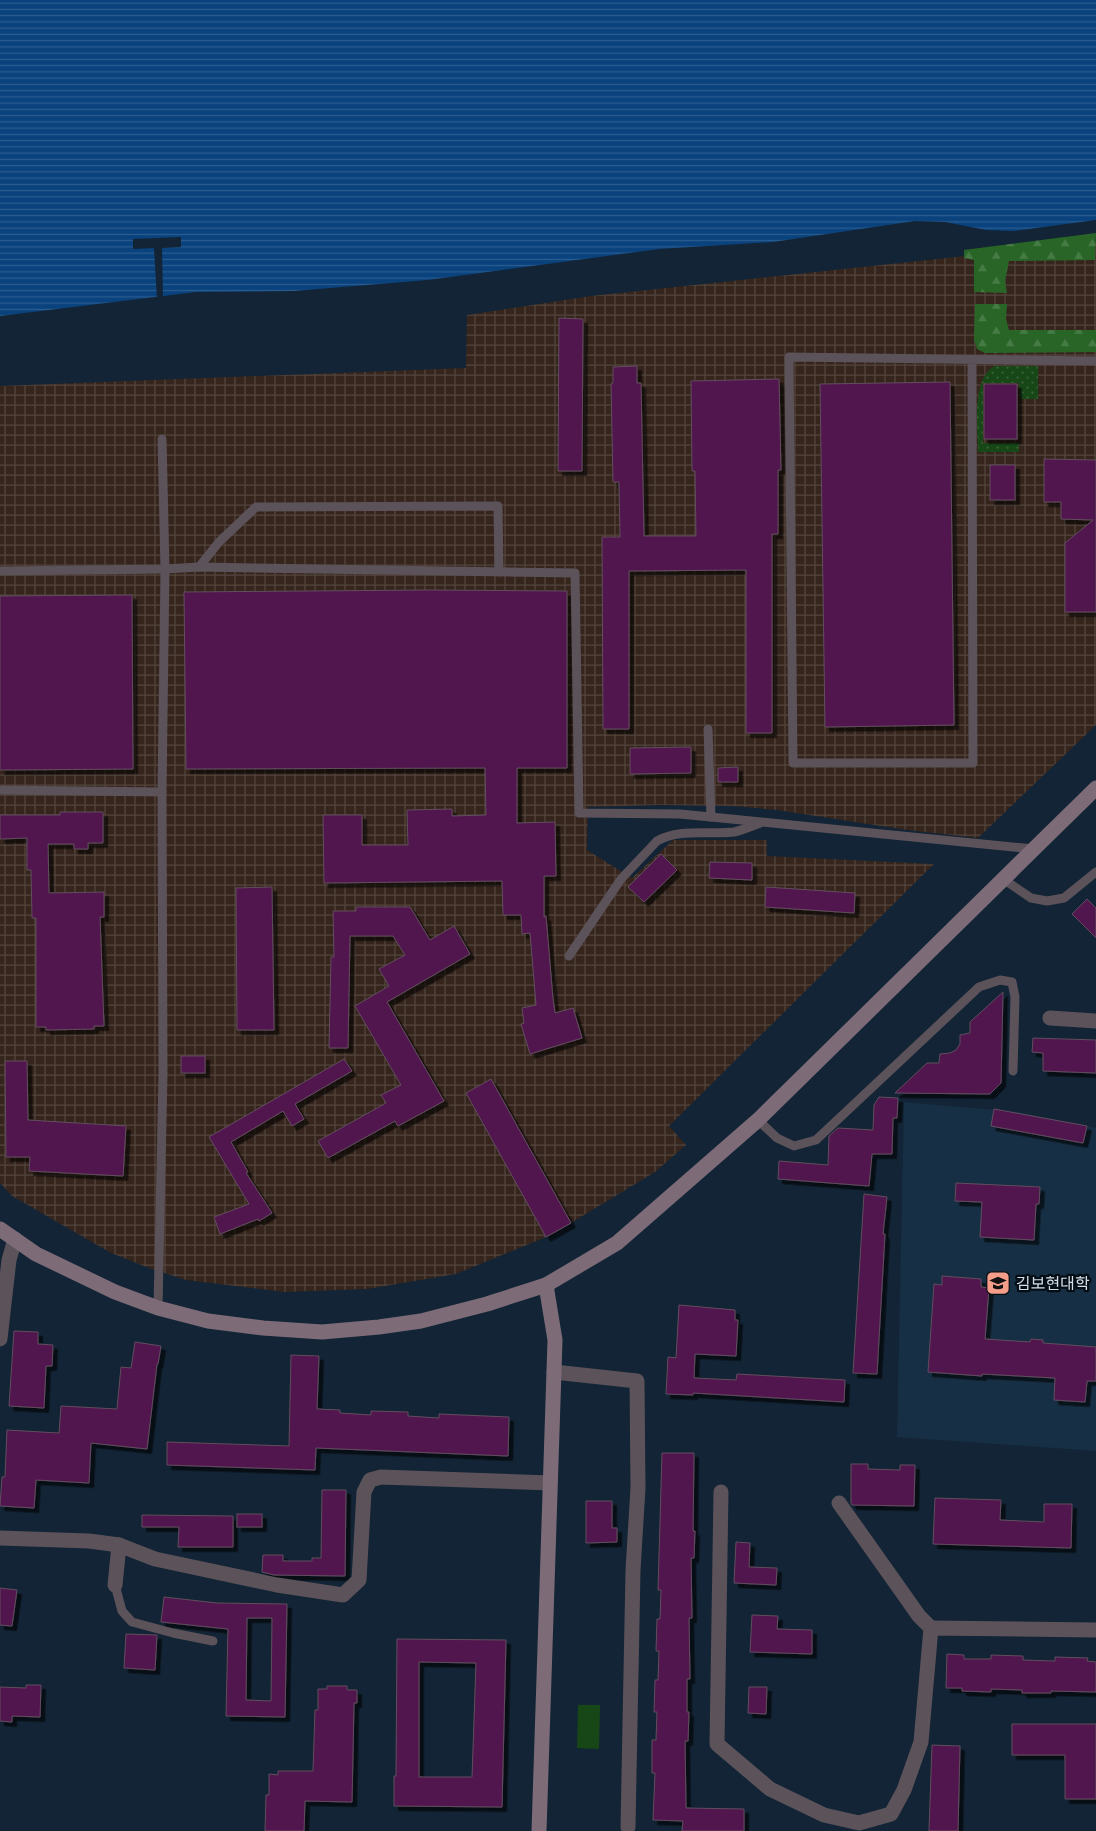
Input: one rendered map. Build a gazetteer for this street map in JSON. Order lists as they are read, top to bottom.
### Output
{
  "places": {
    "school or university": ["김보현대학"]
  }
}
